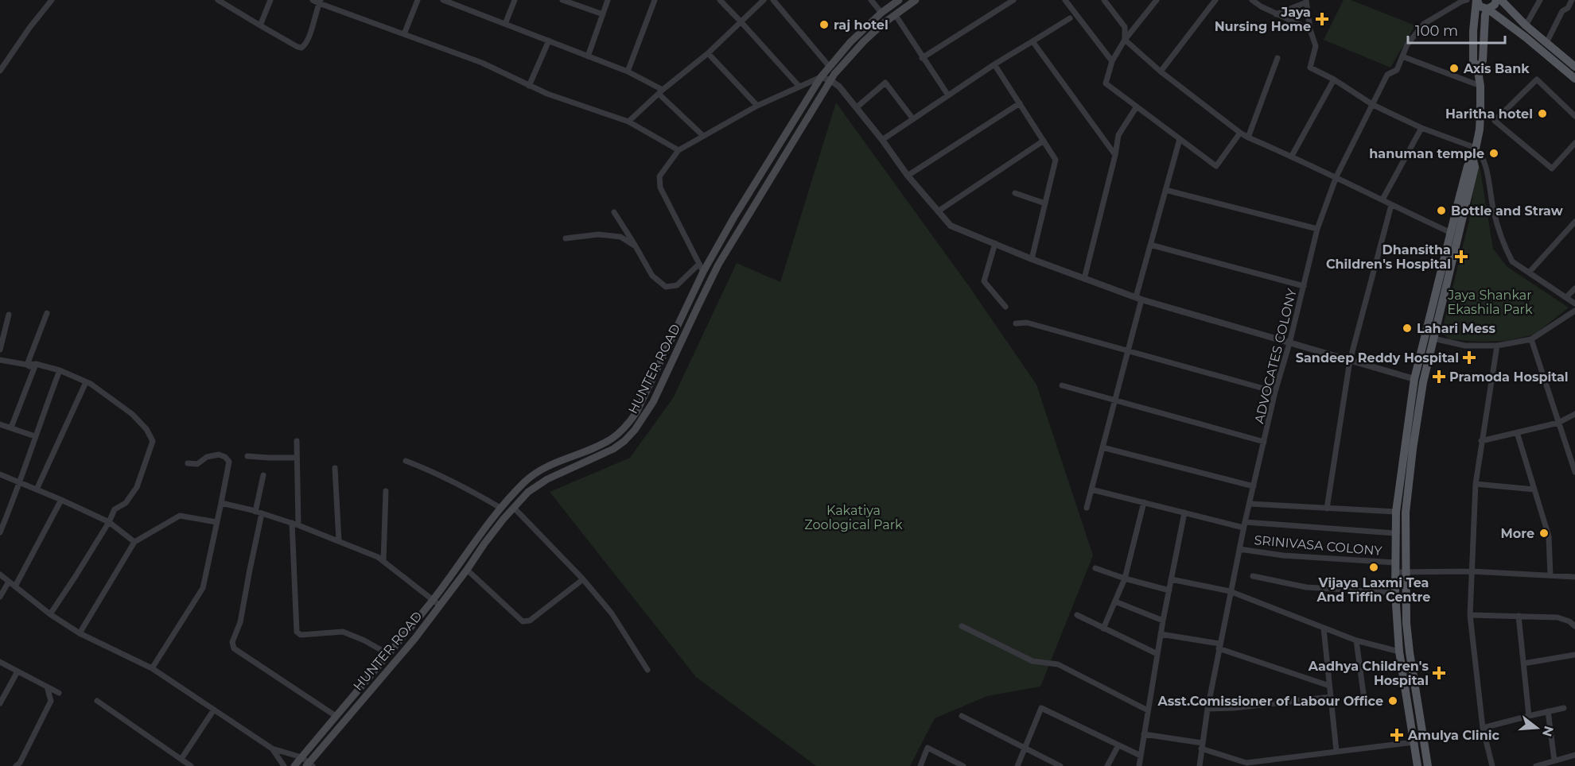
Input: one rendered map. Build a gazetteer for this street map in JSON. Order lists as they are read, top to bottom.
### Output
{
  "streets": {
    "main road": ["HUNTER ROAD"],
    "street": ["ADVOCATES COLONY", "SRINIVASA COLONY"]
  },
  "crossings": [
    ["ADVOCATES COLONY", "SRINIVASA COLONY"]
  ],
  "parks": ["Jaya Shankar Ekashila Park", "Kakatiya Zoological Park"],
  "places": {
    "health": [
      "Jaya Nursing Home",
      "Dhansitha Children's Hospital",
      "Sandeep Reddy Hospital",
      "Pramoda Hospital",
      "Aadhya Children's Hospital",
      "Amulya Clinic"
    ],
    "other": [
      "raj hotel",
      "Axis Bank",
      "Haritha hotel",
      "hanuman temple",
      "Bottle and Straw",
      "Lahari Mess",
      "More",
      "Vijaya Laxmi Tea And Tiffin Centre",
      "Asst.Comissioner of Labour Office"
    ]
  },
  "scale_bar": "100 m",
  "north": "right"
}
